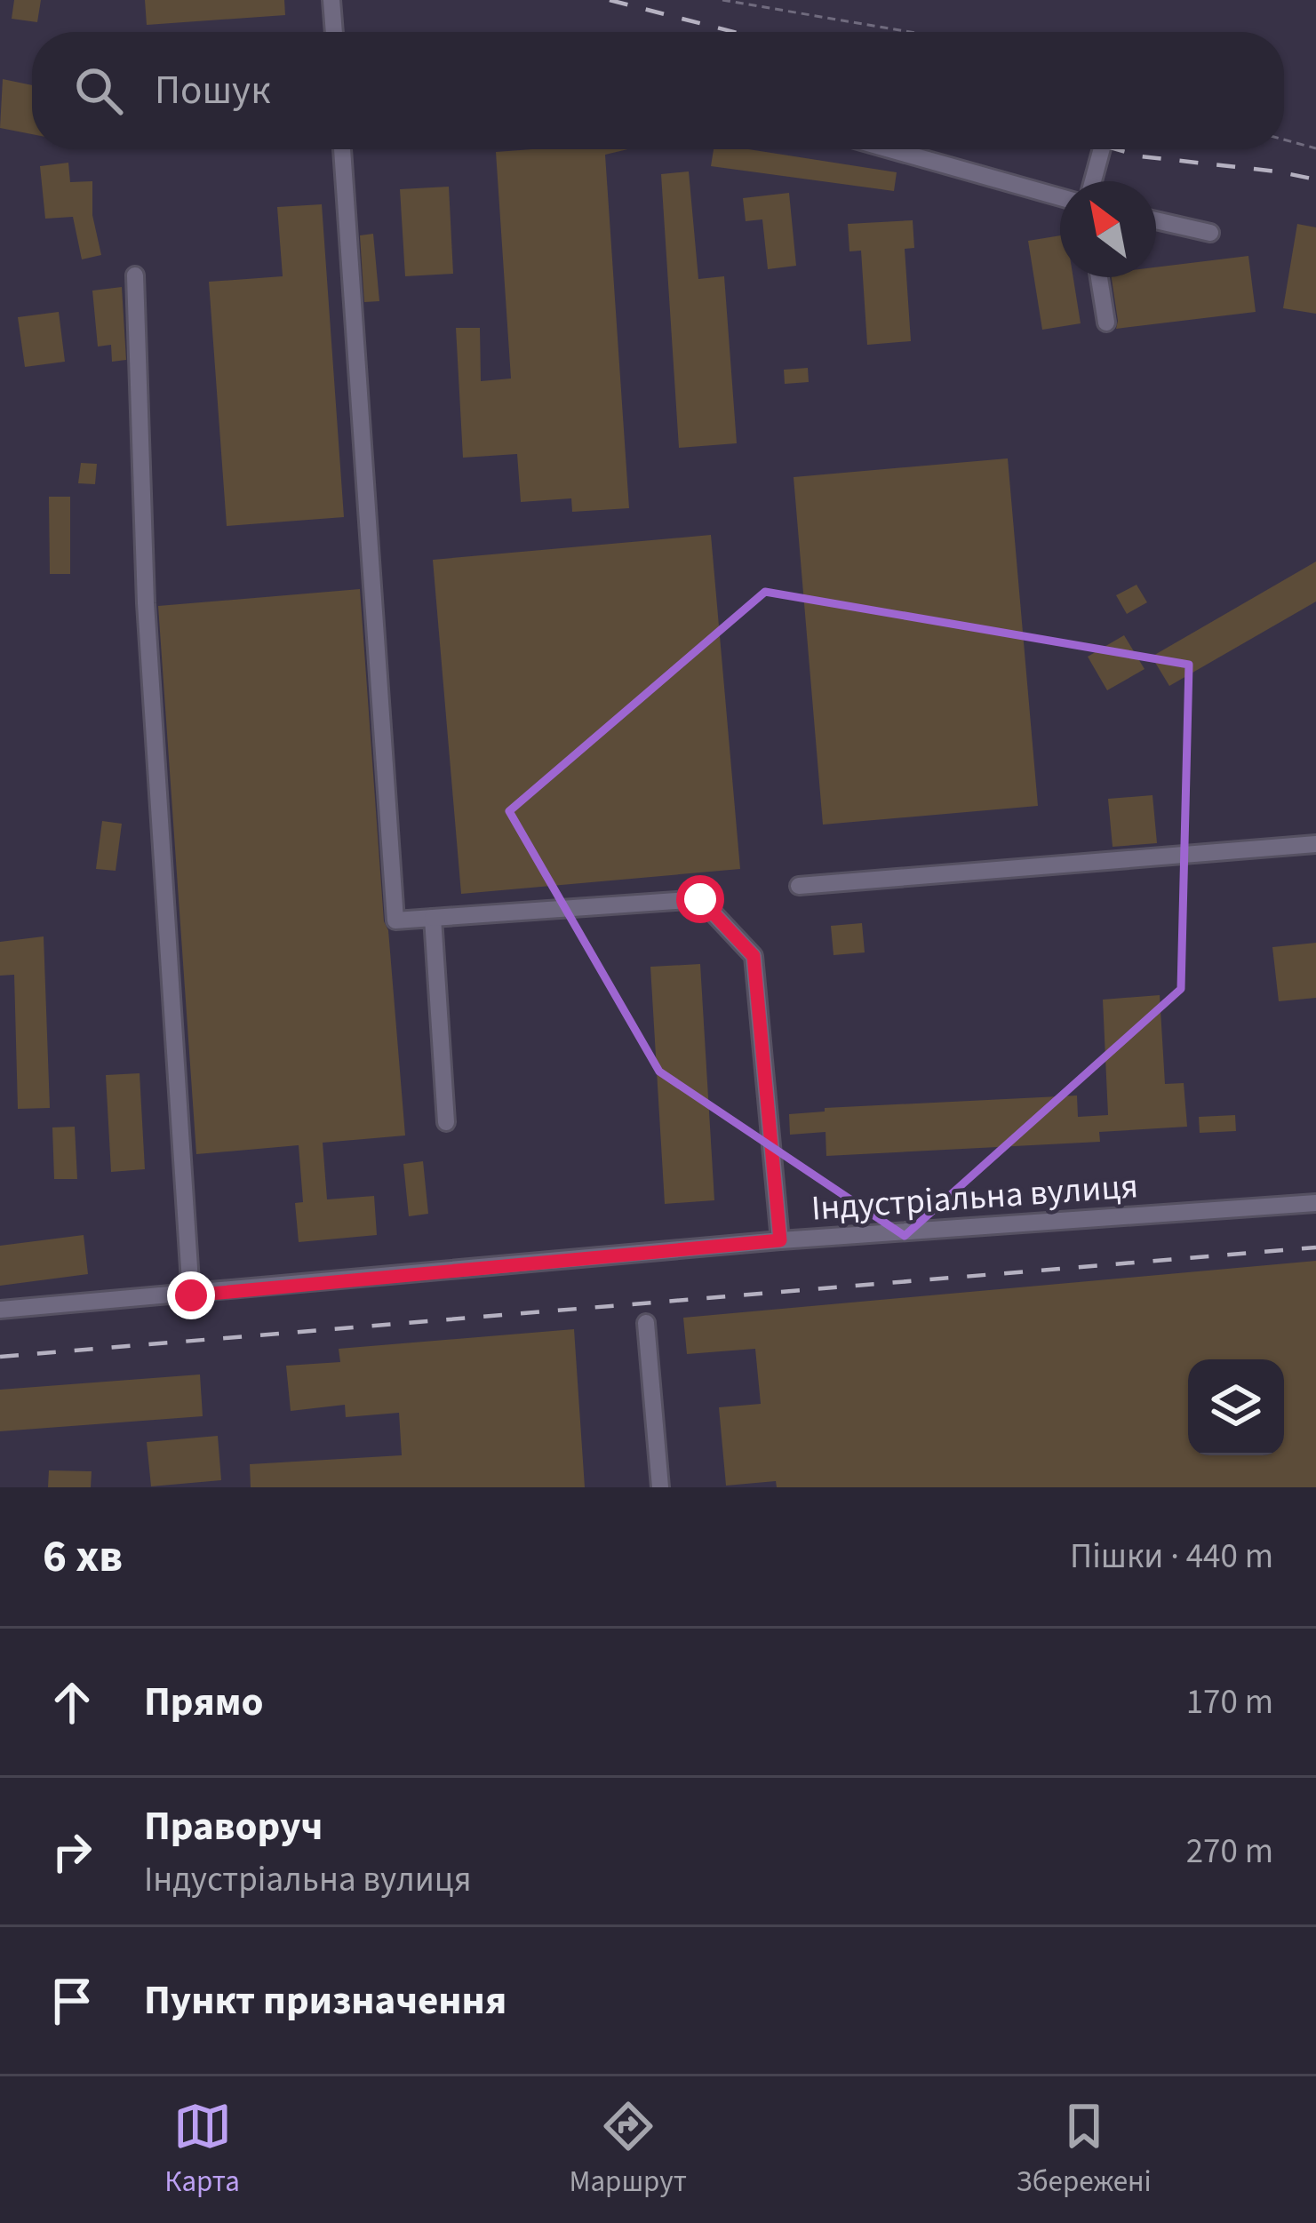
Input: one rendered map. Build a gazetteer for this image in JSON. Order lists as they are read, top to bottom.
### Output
{
  "streets": {
    "street": ["Індустріальна вулиця"]
  },
  "north": "top left",
  "page": {
    "search": "Пошук",
    "heading": ["6 хв", "Пішки · 440 m"],
    "list": [
      ["Прямо", "170 m"],
      ["Праворуч", "Індустріальна вулиця", "270 m"],
      "Пункт призначення"
    ],
    "nav": ["Карта", "Маршрут", "Збережені"]
  }
}
